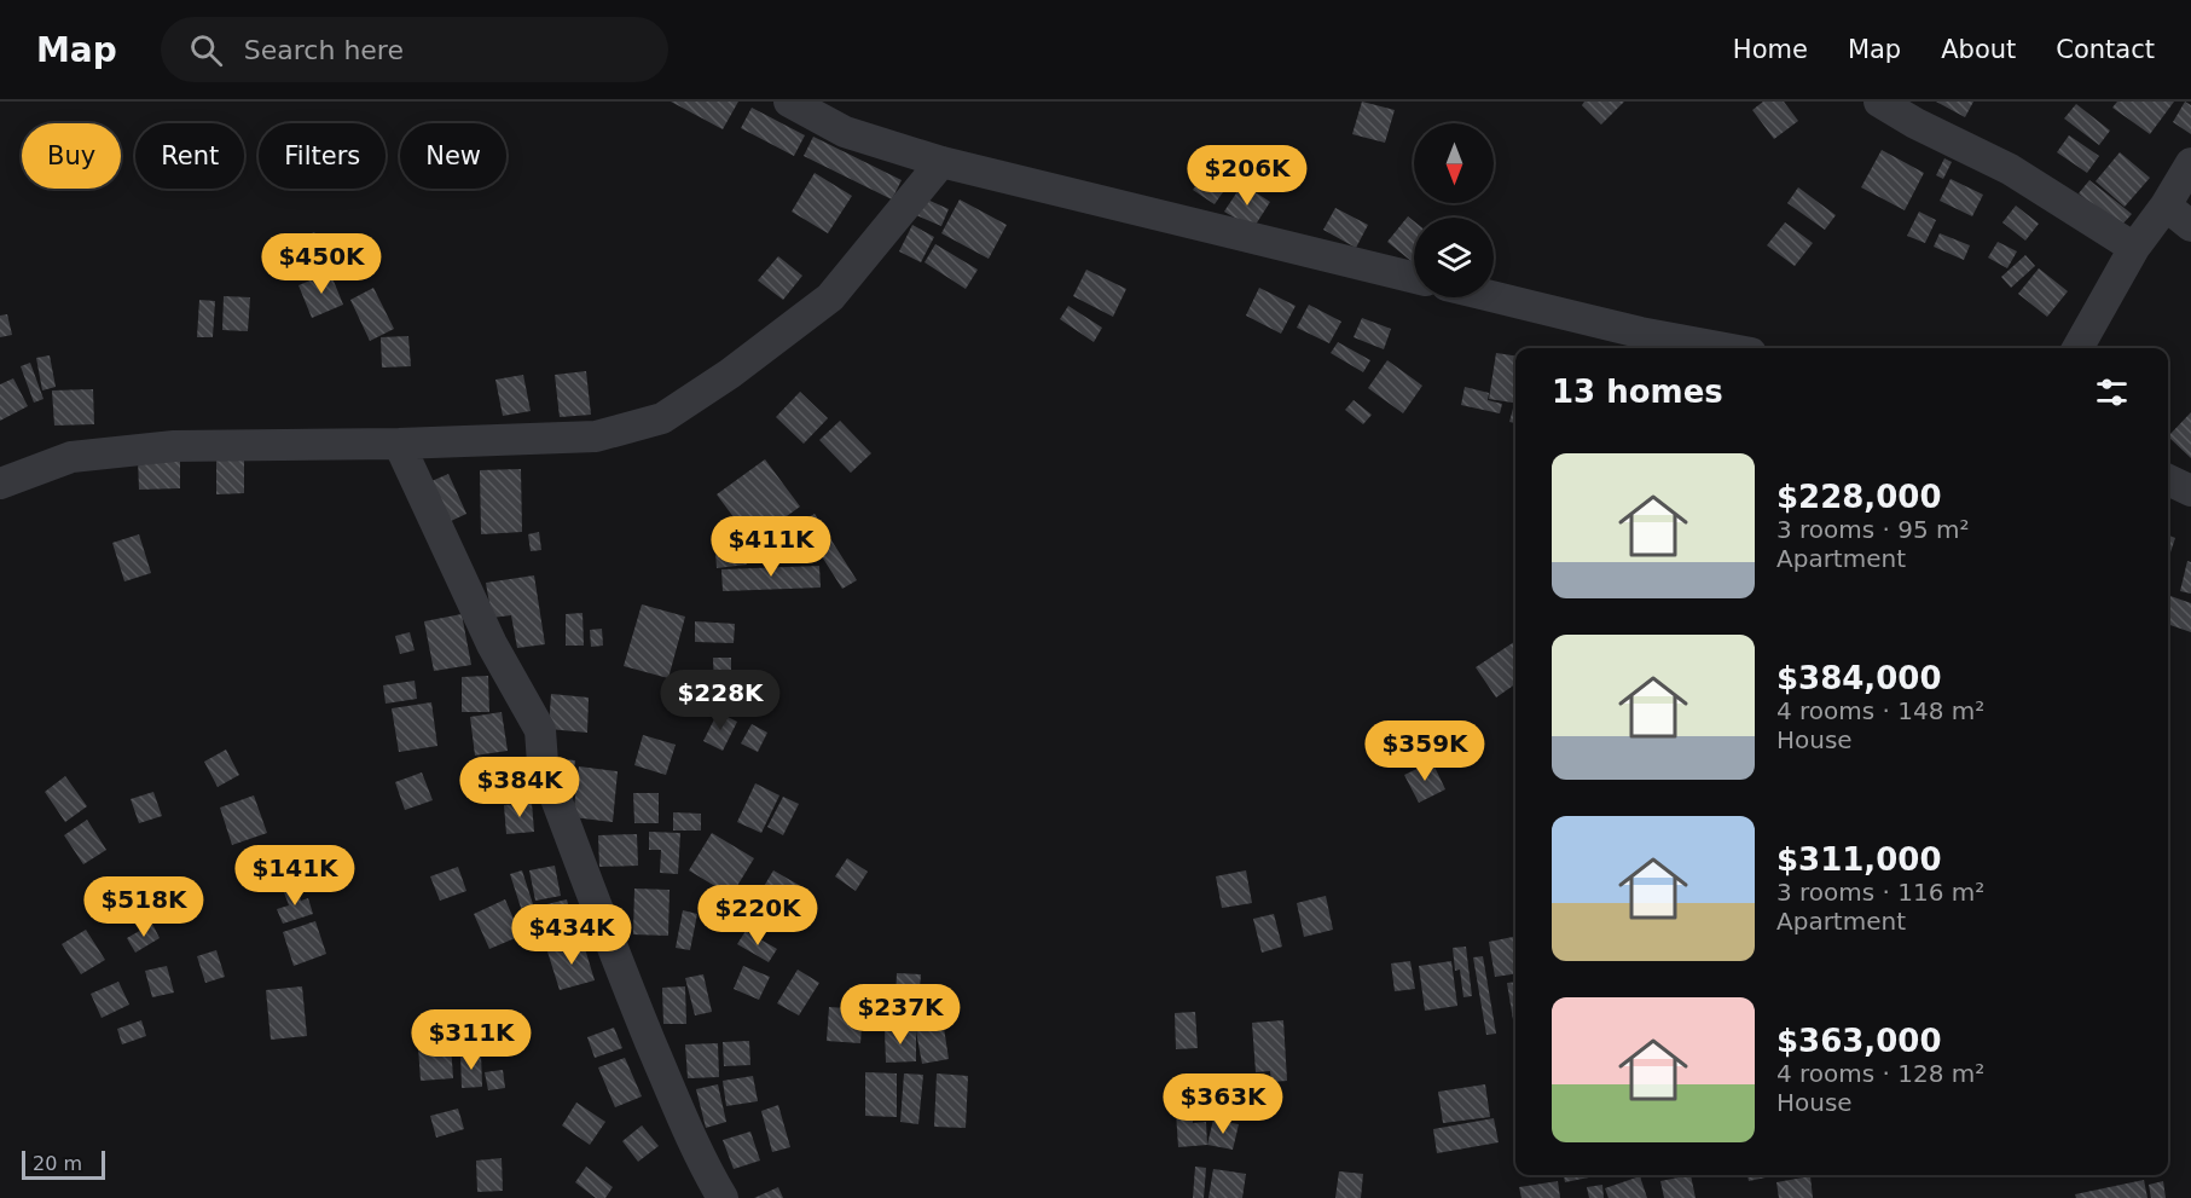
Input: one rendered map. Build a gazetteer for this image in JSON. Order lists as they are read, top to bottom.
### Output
{
  "scale_bar": "20 m",
  "north": "bottom",
  "page": {
    "header": "Map",
    "search": "Search here",
    "nav": [
      "Home",
      "Map",
      "About",
      "Contact"
    ],
    "chip": [
      "Buy",
      "Rent",
      "Filters",
      "New"
    ],
    "price": [
      "$206K",
      "$450K",
      "$411K",
      "$228K",
      "$359K",
      "$384K",
      "$141K",
      "$518K",
      "$220K",
      "$434K",
      "$237K",
      "$311K",
      "$363K"
    ],
    "heading": "13 homes",
    "list": [
      {
        "name": "$228,000",
        "note": "3 rooms · 95 m² · Apartment"
      },
      {
        "name": "$384,000",
        "note": "4 rooms · 148 m² · House"
      },
      {
        "name": "$311,000",
        "note": "3 rooms · 116 m² · Apartment"
      },
      {
        "name": "$363,000",
        "note": "4 rooms · 128 m² · House"
      }
    ],
    "scale": "20 m"
  }
}
